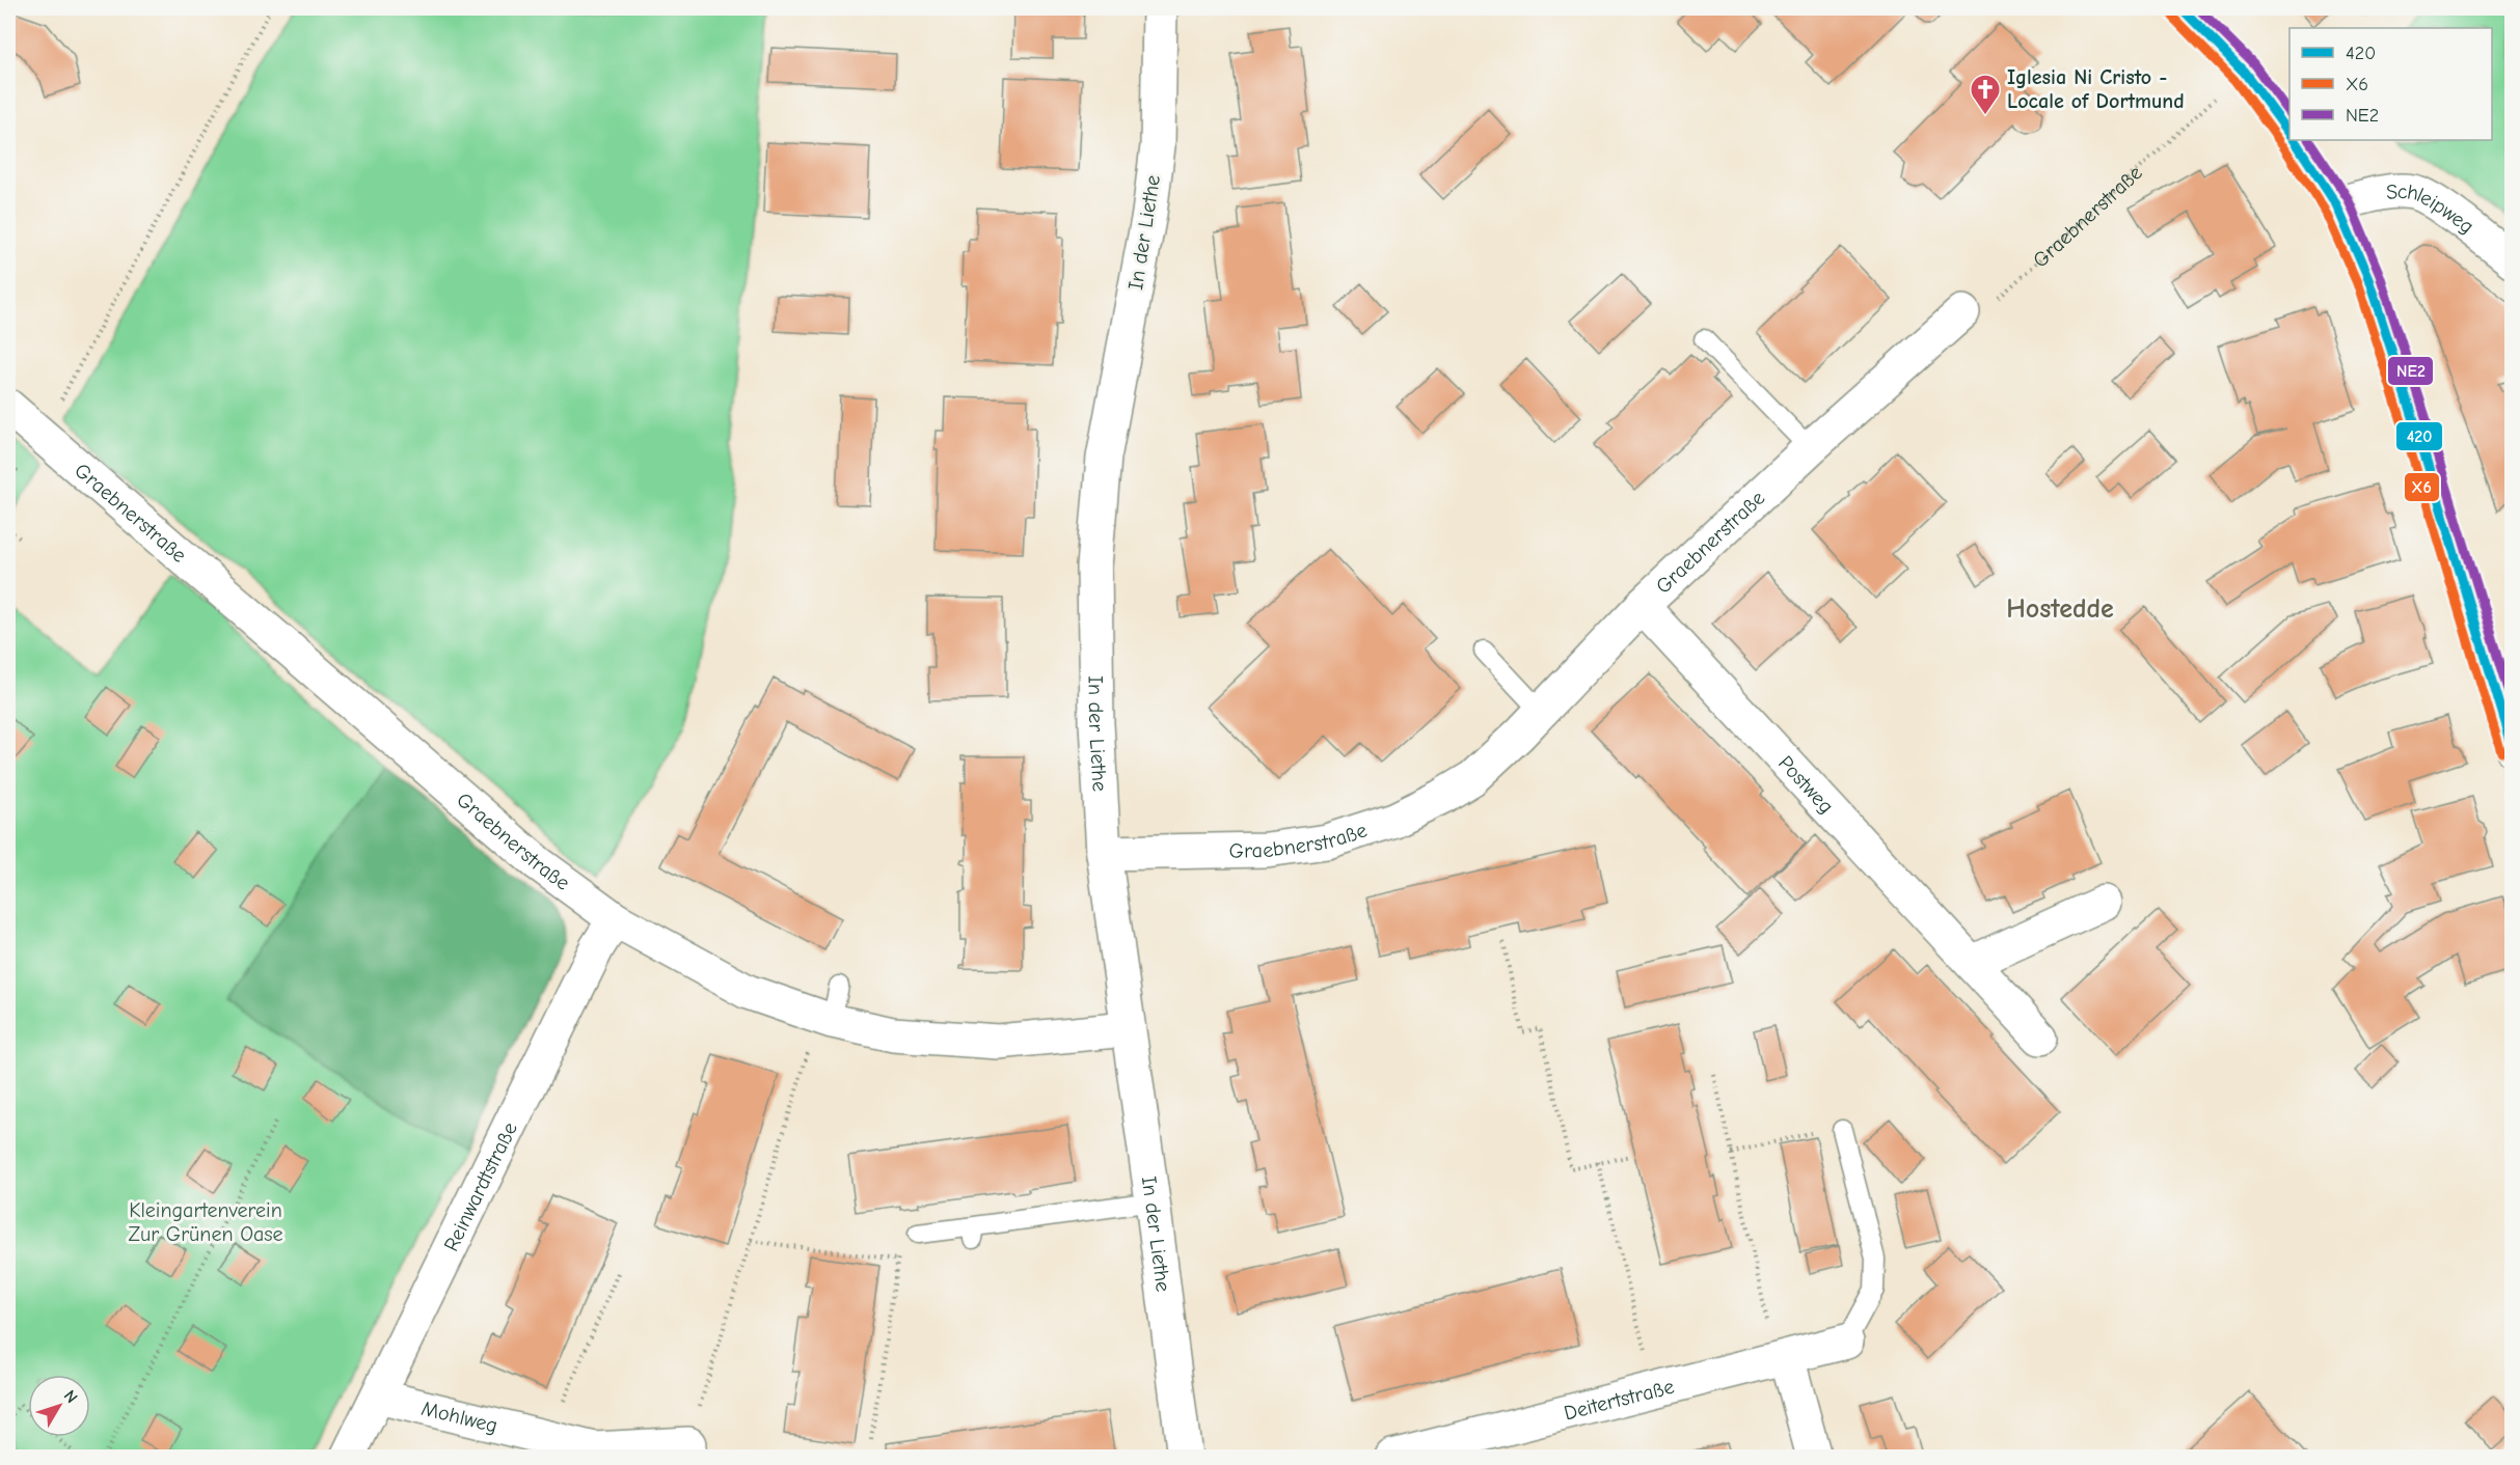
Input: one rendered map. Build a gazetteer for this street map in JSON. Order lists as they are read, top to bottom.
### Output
{
  "streets": {
    "street": [
      "Schleipweg",
      "Graebnerstraße",
      "In der Liethe",
      "Postweg",
      "Reinwardtstraße",
      "Deitertstraße",
      "Mohlweg"
    ]
  },
  "crossings": [
    ["Graebnerstraße", "In der Liethe"],
    ["Graebnerstraße", "Postweg"],
    ["Graebnerstraße", "Reinwardtstraße"],
    ["Reinwardtstraße", "Mohlweg"]
  ],
  "districts": ["Hostedde"],
  "parks": ["Kleingartenverein Zur Grünen Oase"],
  "places": {
    "church": ["Iglesia Ni Cristo - Locale of Dortmund"]
  },
  "lines": ["transit line 420", "transit line NE2", "transit line X6"],
  "legend": ["420", "X6", "NE2"],
  "north": "top right"
}
